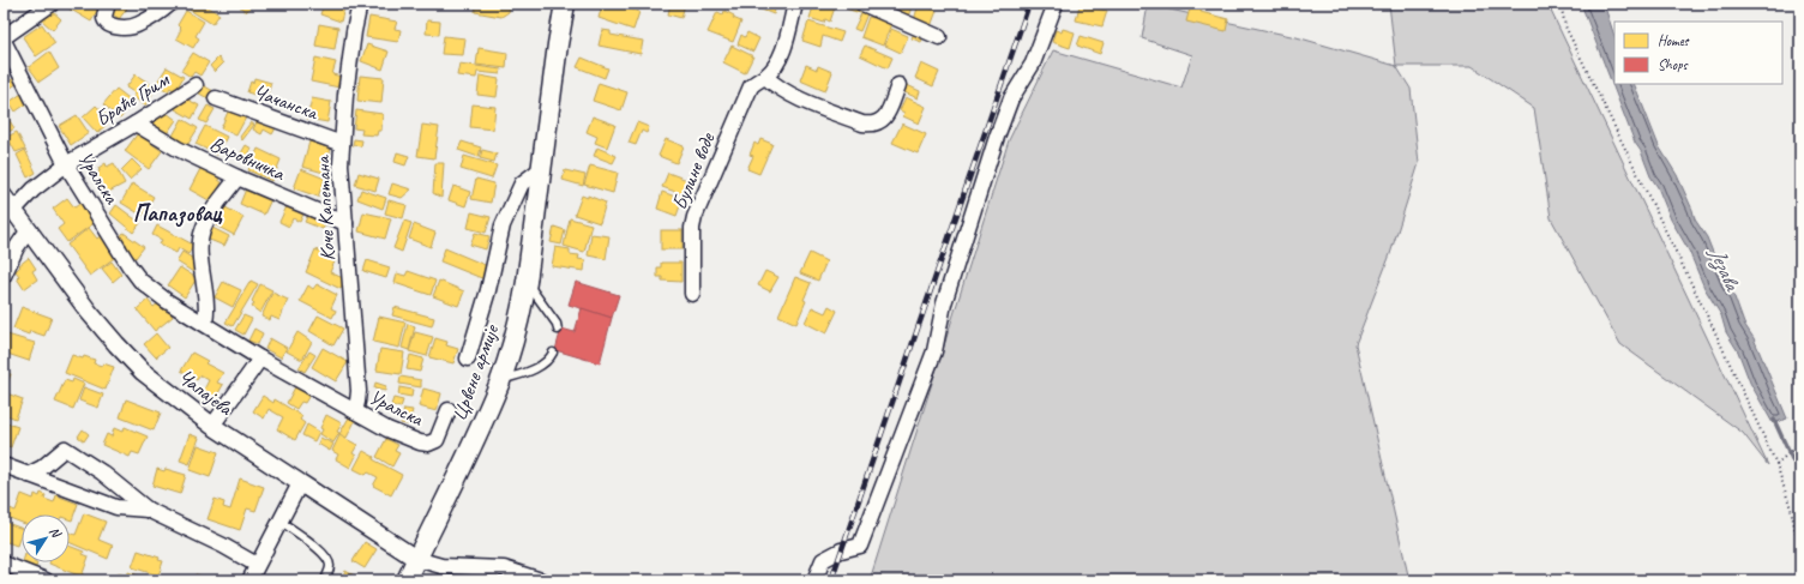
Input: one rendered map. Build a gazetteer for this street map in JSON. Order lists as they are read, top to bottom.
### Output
{
  "streets": {
    "main road": ["Црвене армије"],
    "street": [
      "Браће Грим",
      "Чачанска",
      "Варовничка",
      "Булине воде",
      "Уралска",
      "Коче Капетана",
      "Чапајева"
    ]
  },
  "crossings": [
    ["Браће Грим", "Варовничка"],
    ["Браће Грим", "Уралска"],
    ["Браће Грим", "Чапајева"],
    ["Чачанска", "Коче Капетана"],
    ["Варовничка", "Коче Капетана"],
    ["Уралска", "Коче Капетана"],
    ["Уралска", "Чапајева"],
    ["Црвене армије", "Чапајева"]
  ],
  "districts": ["Папазовац"],
  "water": ["Језава"],
  "legend": ["Homes", "Shops"],
  "north": "top right"
}
